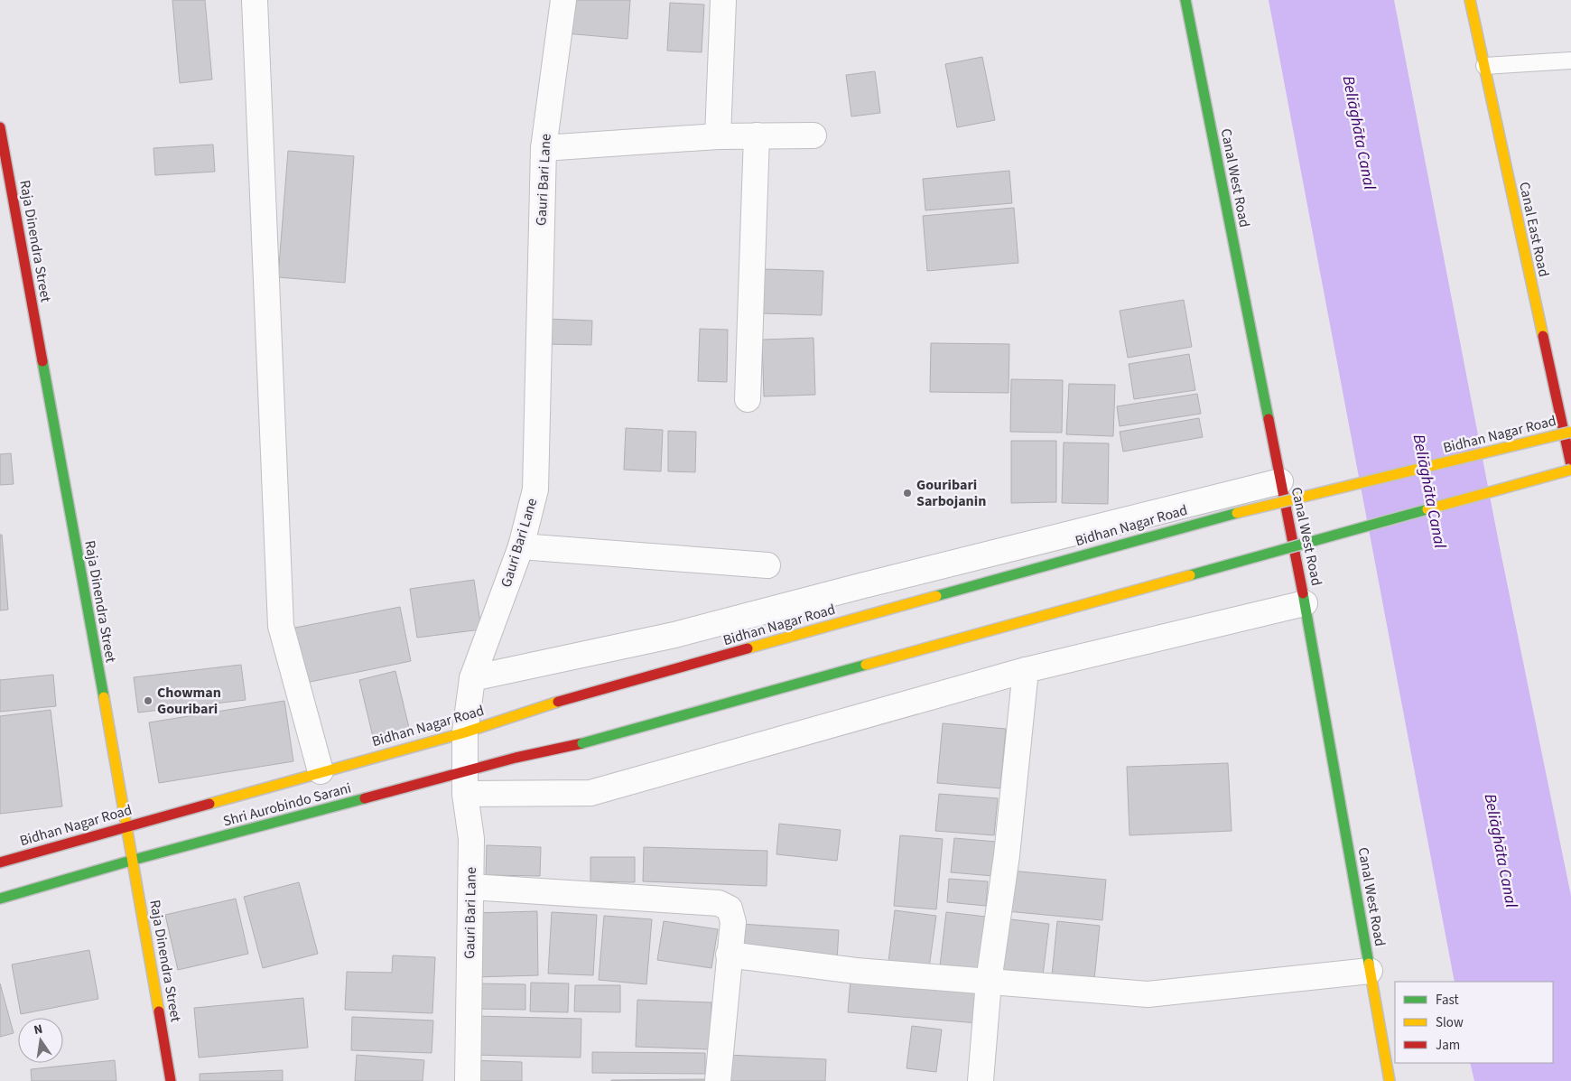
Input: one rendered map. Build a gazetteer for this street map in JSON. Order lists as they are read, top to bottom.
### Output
{
  "streets": {
    "main road": [
      "Canal West Road",
      "Canal East Road",
      "Raja Dinendra Street",
      "Bidhan Nagar Road",
      "Shri Aurobindo Sarani"
    ],
    "street": ["Gauri Bari Lane"]
  },
  "crossings": [
    ["Gauri Bari Lane", "Bidhan Nagar Road"],
    ["Gauri Bari Lane", "Shri Aurobindo Sarani"],
    ["Raja Dinendra Street", "Bidhan Nagar Road"],
    ["Raja Dinendra Street", "Shri Aurobindo Sarani"]
  ],
  "water": ["Beliāghāta Canal"],
  "places": ["Gouribari Sarbojanin", "Chowman Gouribari"],
  "legend": ["Fast", "Slow", "Jam"],
  "north": "top"
}
